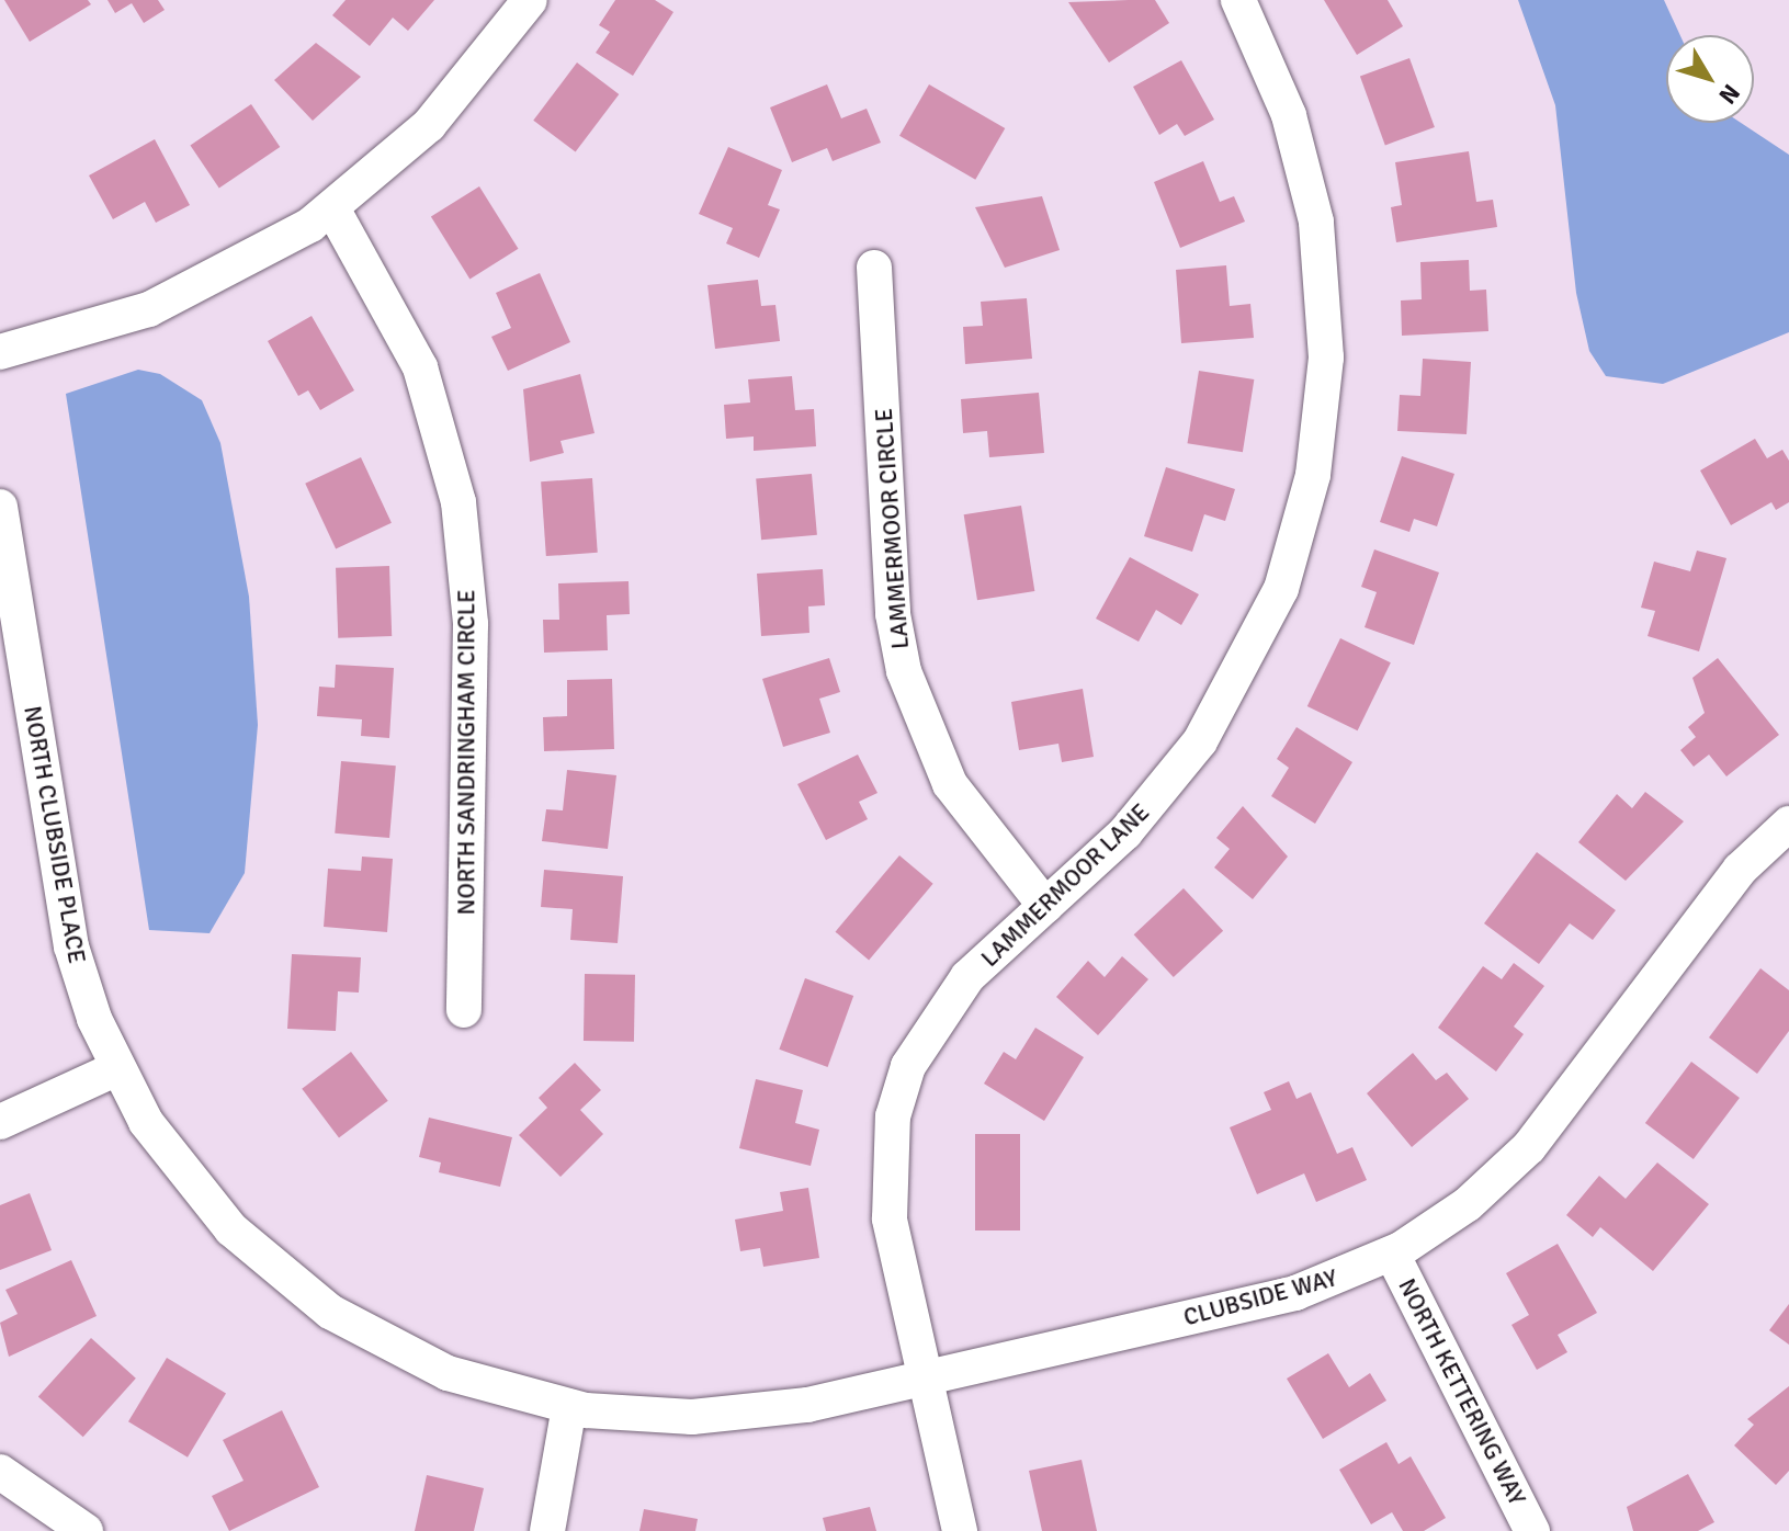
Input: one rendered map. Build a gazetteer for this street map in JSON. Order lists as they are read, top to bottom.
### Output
{
  "streets": {
    "street": [
      "LAMMERMOOR CIRCLE",
      "NORTH SANDRINGHAM CIRCLE",
      "NORTH CLUBSIDE PLACE",
      "LAMMERMOOR LANE",
      "CLUBSIDE WAY",
      "NORTH KETTERING WAY"
    ]
  },
  "crossings": [
    ["LAMMERMOOR CIRCLE", "LAMMERMOOR LANE"],
    ["NORTH CLUBSIDE PLACE", "CLUBSIDE WAY"],
    ["LAMMERMOOR LANE", "CLUBSIDE WAY"],
    ["CLUBSIDE WAY", "NORTH KETTERING WAY"]
  ],
  "north": "bottom right"
}
